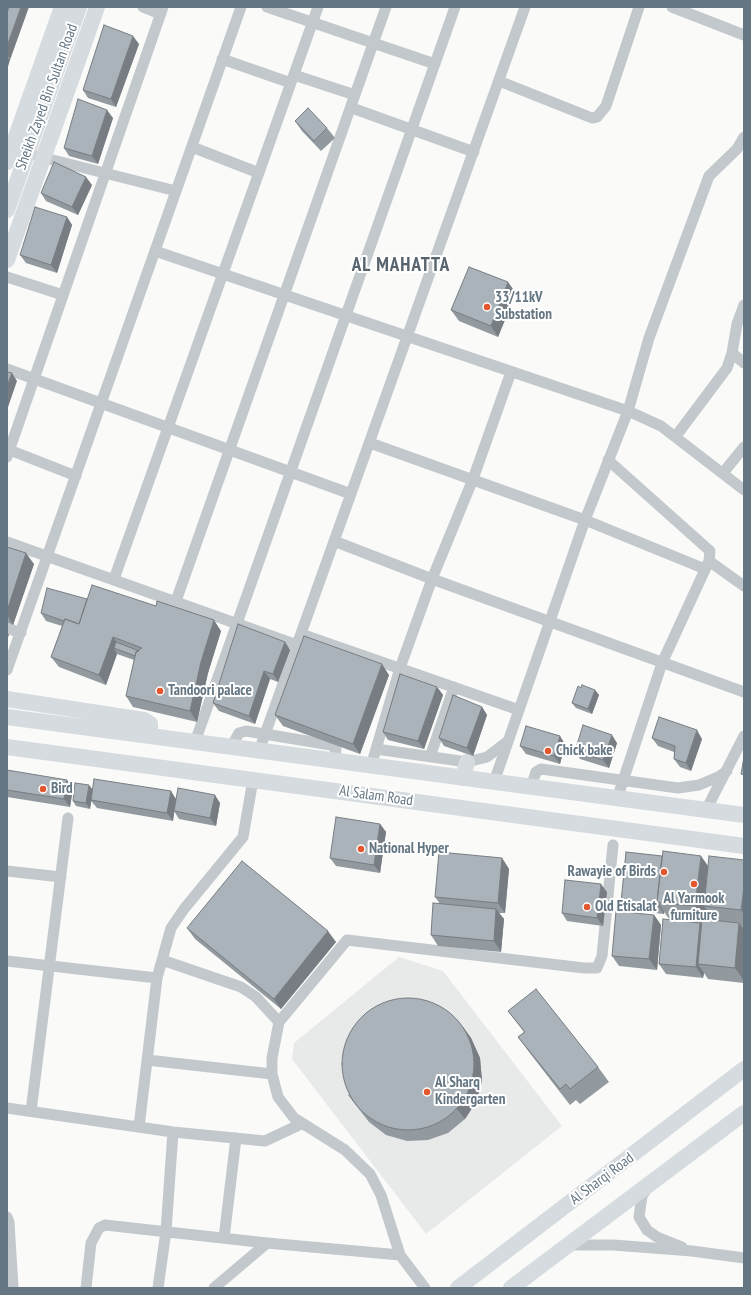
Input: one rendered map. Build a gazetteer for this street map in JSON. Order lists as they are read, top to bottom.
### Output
{
  "streets": {
    "main road": ["Sheikh Zayed Bin Sultan Road", "Al Salam Road", "Al Sharqi Road"]
  },
  "districts": ["AL MAHATTA"],
  "places": [
    "33/11kV Substation",
    "Tandoori palace",
    "Chick bake",
    "Bird",
    "National Hyper",
    "Rawayie of Birds",
    "Al Yarmook furniture",
    "Old Etisalat",
    "Al Sharq Kindergarten"
  ]
}
